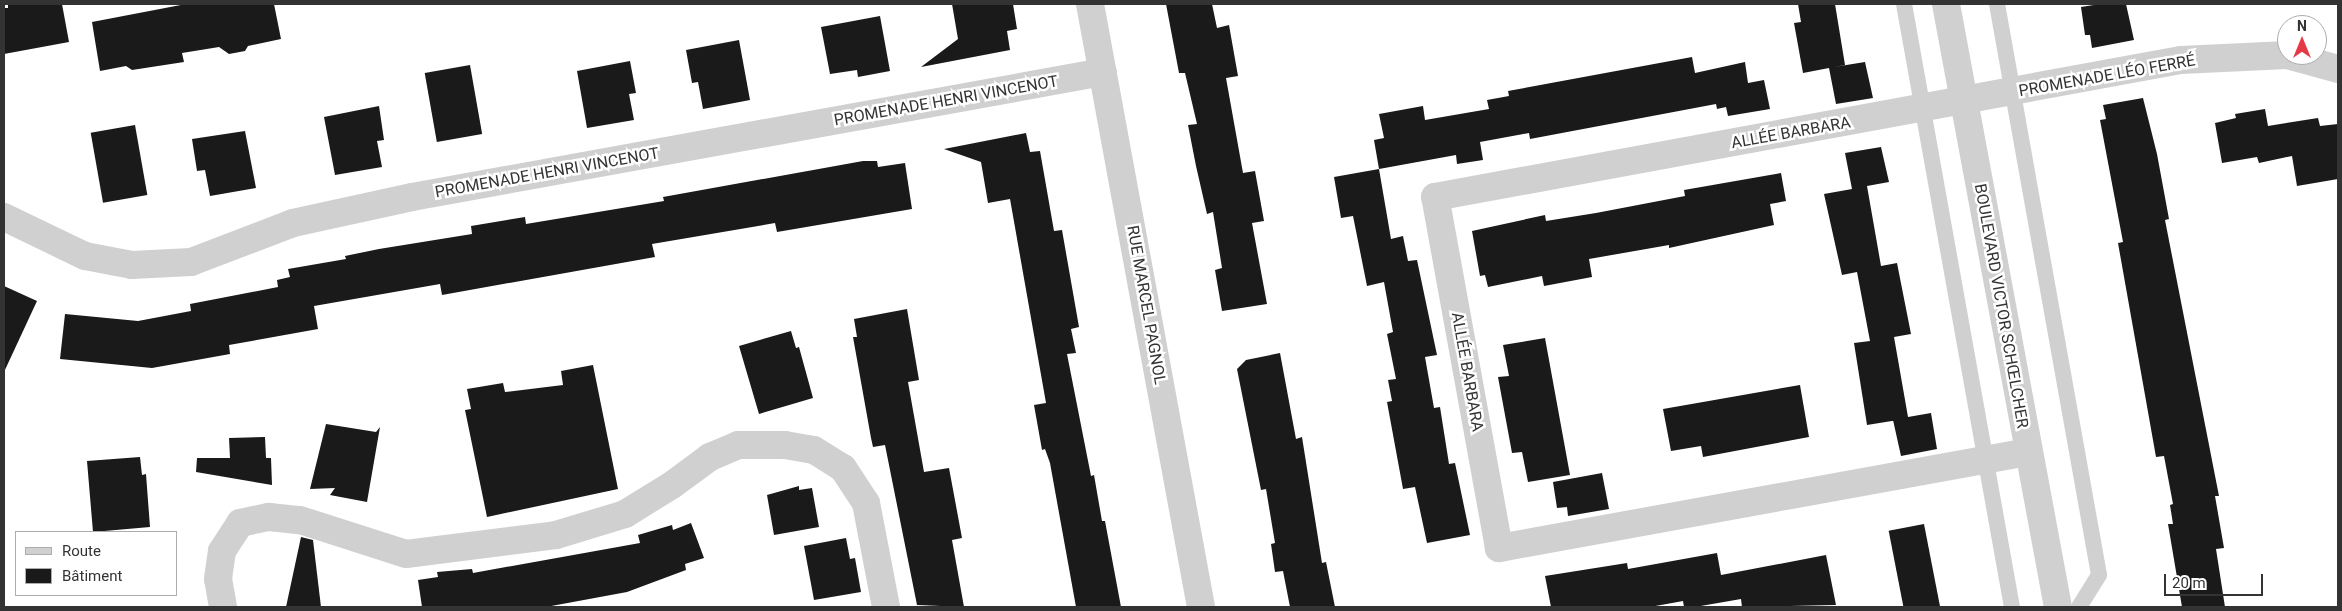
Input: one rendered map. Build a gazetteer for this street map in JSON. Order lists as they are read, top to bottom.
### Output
{
  "streets": {
    "street": [
      "PROMENADE LÉO FERRÉ",
      "PROMENADE HENRI VINCENOT",
      "ALLÉE BARBARA",
      "RUE MARCEL PAGNOL",
      "BOULEVARD VICTOR SCHŒLCHER"
    ]
  },
  "crossings": [
    ["PROMENADE LÉO FERRÉ", "ALLÉE BARBARA"],
    ["PROMENADE LÉO FERRÉ", "BOULEVARD VICTOR SCHŒLCHER"],
    ["PROMENADE HENRI VINCENOT", "RUE MARCEL PAGNOL"],
    ["ALLÉE BARBARA", "BOULEVARD VICTOR SCHŒLCHER"]
  ],
  "legend": ["Route", "Bâtiment"],
  "scale_bar": "20 m",
  "north": "top"
}
